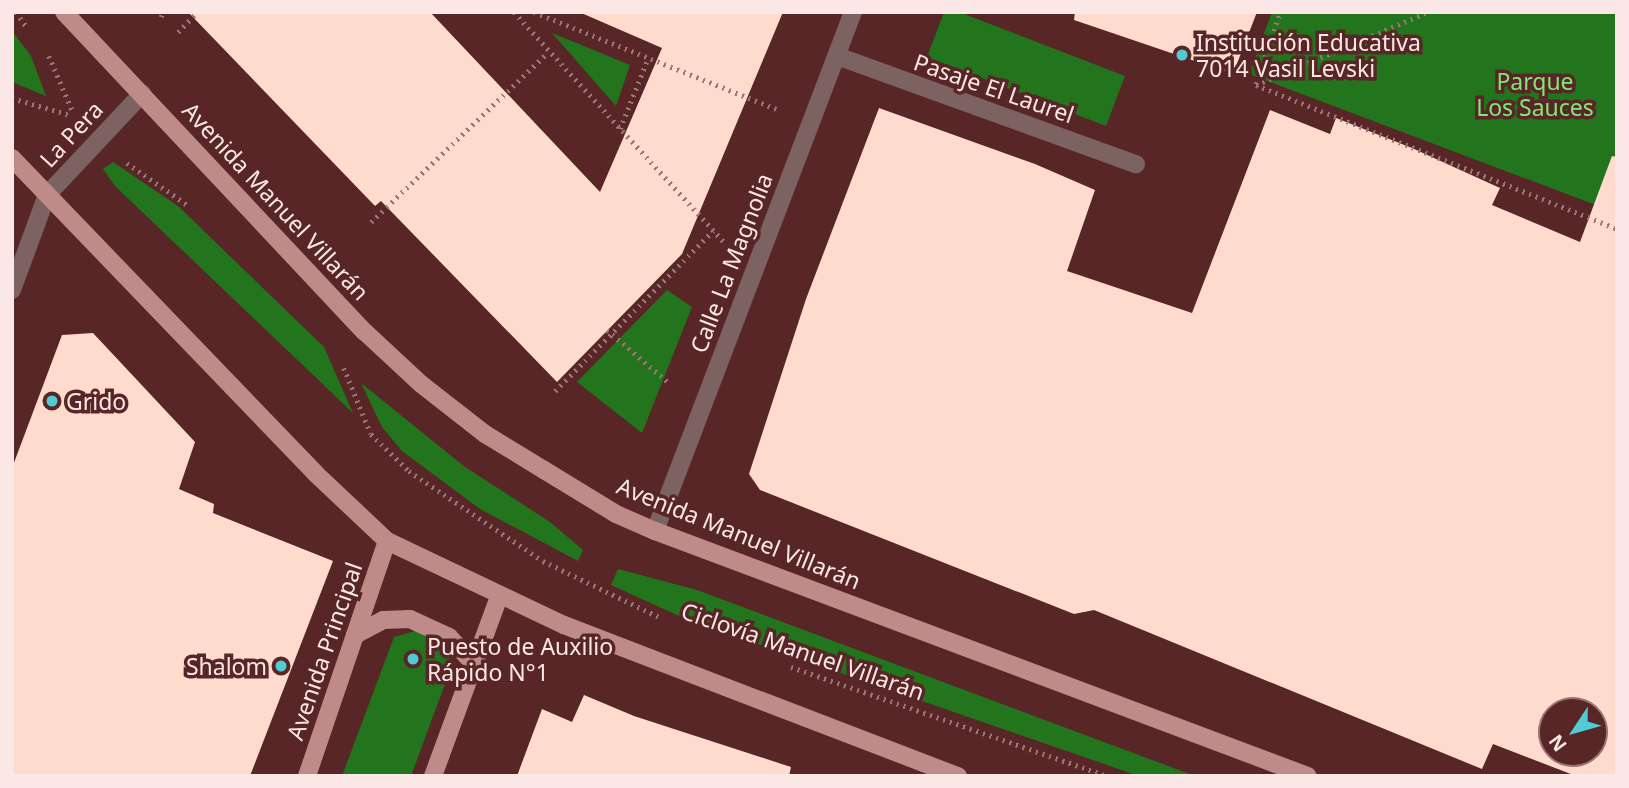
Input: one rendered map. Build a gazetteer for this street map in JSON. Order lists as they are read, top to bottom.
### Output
{
  "streets": {
    "main road": ["Avenida Manuel Villarán", "Avenida Principal"],
    "street": ["Pasaje El Laurel", "La Pera", "Calle La Magnolia"],
    "path": ["Ciclovía Manuel Villarán"]
  },
  "crossings": [
    ["Pasaje El Laurel", "Calle La Magnolia"],
    ["La Pera", "Avenida Manuel Villarán"],
    ["Avenida Manuel Villarán", "Calle La Magnolia"]
  ],
  "parks": ["Parque Los Sauces"],
  "places": [
    "Institución Educativa 7014 Vasil Levski",
    "Grido",
    "Puesto de Auxilio Rápido N°1",
    "Shalom"
  ],
  "north": "bottom left"
}
